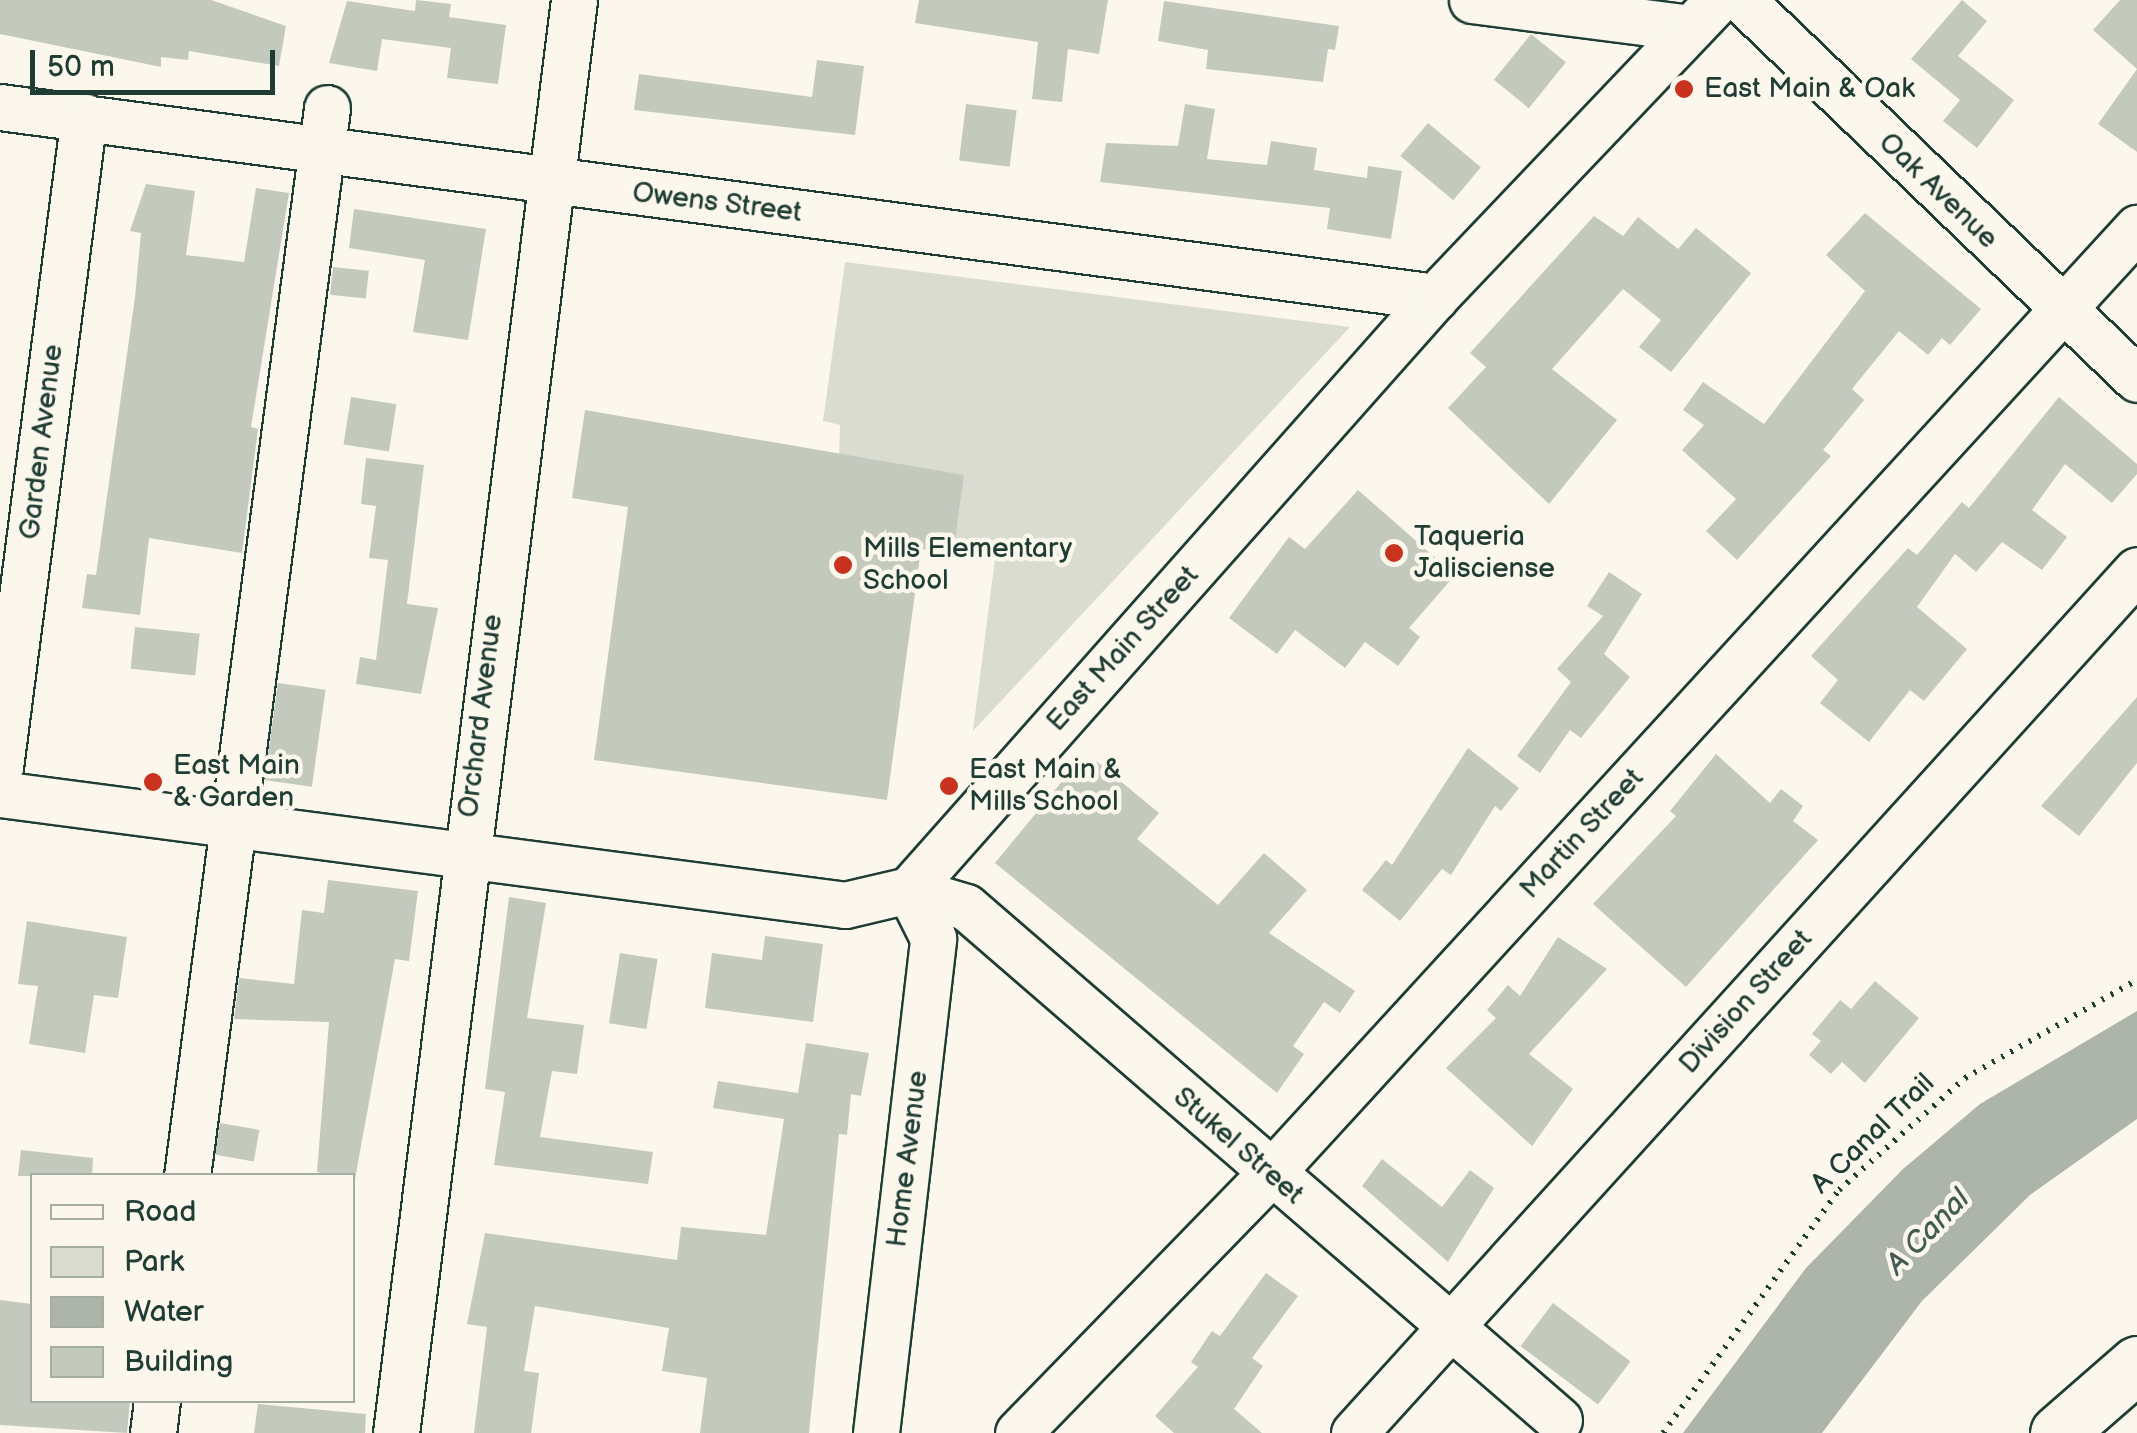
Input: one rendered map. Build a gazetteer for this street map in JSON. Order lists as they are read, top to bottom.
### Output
{
  "streets": {
    "street": [
      "Oak Avenue",
      "Owens Street",
      "Garden Avenue",
      "East Main Street",
      "Orchard Avenue",
      "Martin Street",
      "Division Street",
      "Stukel Street",
      "Home Avenue"
    ],
    "path": ["A Canal Trail"]
  },
  "crossings": [
    ["Oak Avenue", "Martin Street"],
    ["Owens Street", "Garden Avenue"],
    ["Owens Street", "East Main Street"],
    ["Owens Street", "Orchard Avenue"],
    ["East Main Street", "Stukel Street"],
    ["East Main Street", "Home Avenue"],
    ["Martin Street", "Stukel Street"],
    ["Division Street", "Stukel Street"],
    ["Stukel Street", "Home Avenue"]
  ],
  "water": ["A Canal"],
  "places": [
    "East Main & Oak",
    "Taqueria Jalisciense",
    "Mills Elementary School",
    "East Main & Garden",
    "East Main & Mills School"
  ],
  "legend": [
    "Road",
    "Park",
    "Water",
    "Building"
  ],
  "scale_bar": "50 m"
}
